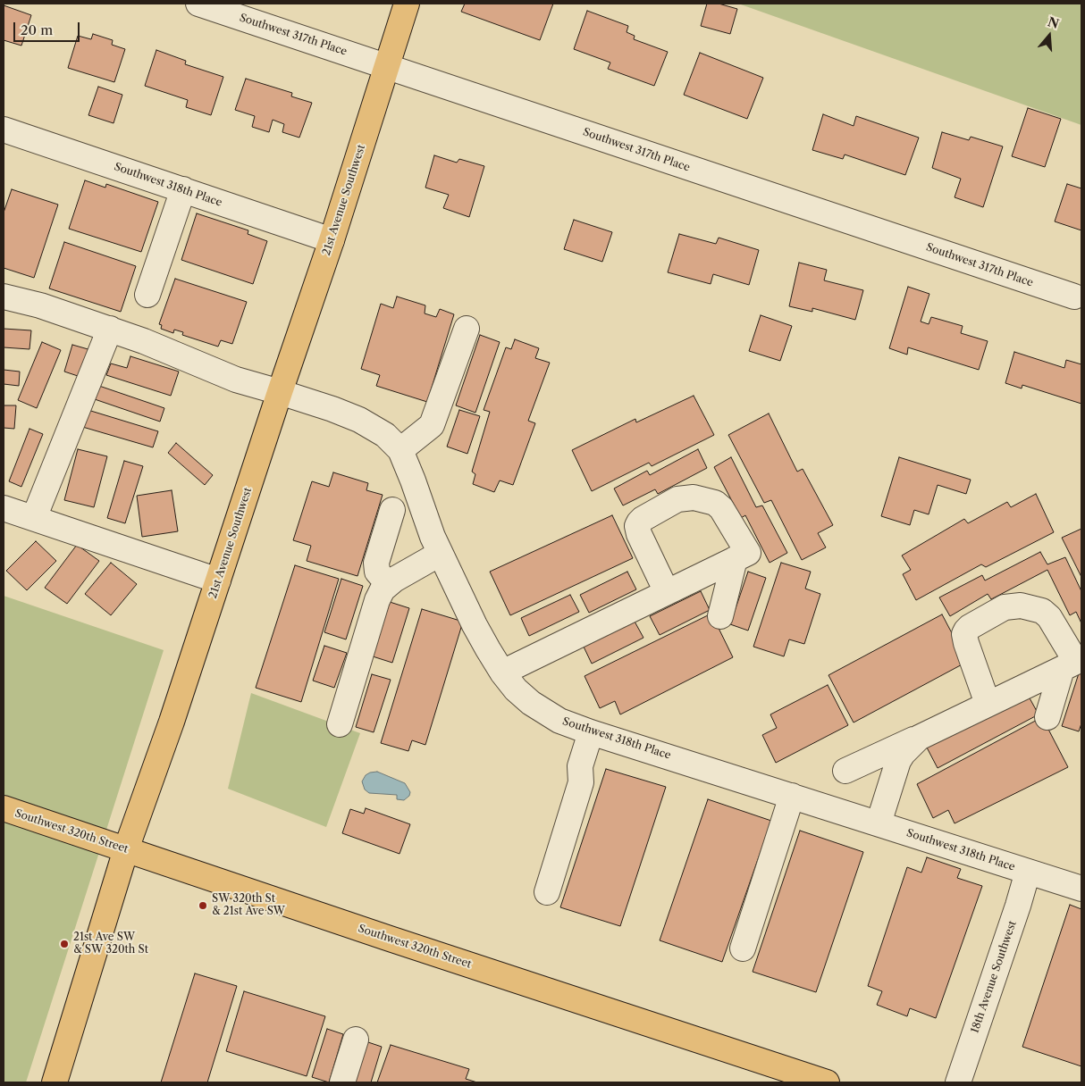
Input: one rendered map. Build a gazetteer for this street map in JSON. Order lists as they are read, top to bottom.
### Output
{
  "streets": {
    "main road": ["21st Avenue Southwest", "Southwest 320th Street"],
    "street": ["Southwest 317th Place", "Southwest 318th Place", "18th Avenue Southwest"]
  },
  "crossings": [
    ["Southwest 317th Place", "21st Avenue Southwest"],
    ["Southwest 318th Place", "21st Avenue Southwest"],
    ["Southwest 318th Place", "18th Avenue Southwest"],
    ["21st Avenue Southwest", "Southwest 320th Street"]
  ],
  "places": ["SW 320th St & 21st Ave SW", "21st Ave SW & SW 320th St"],
  "scale_bar": "20 m",
  "north": "top"
}
